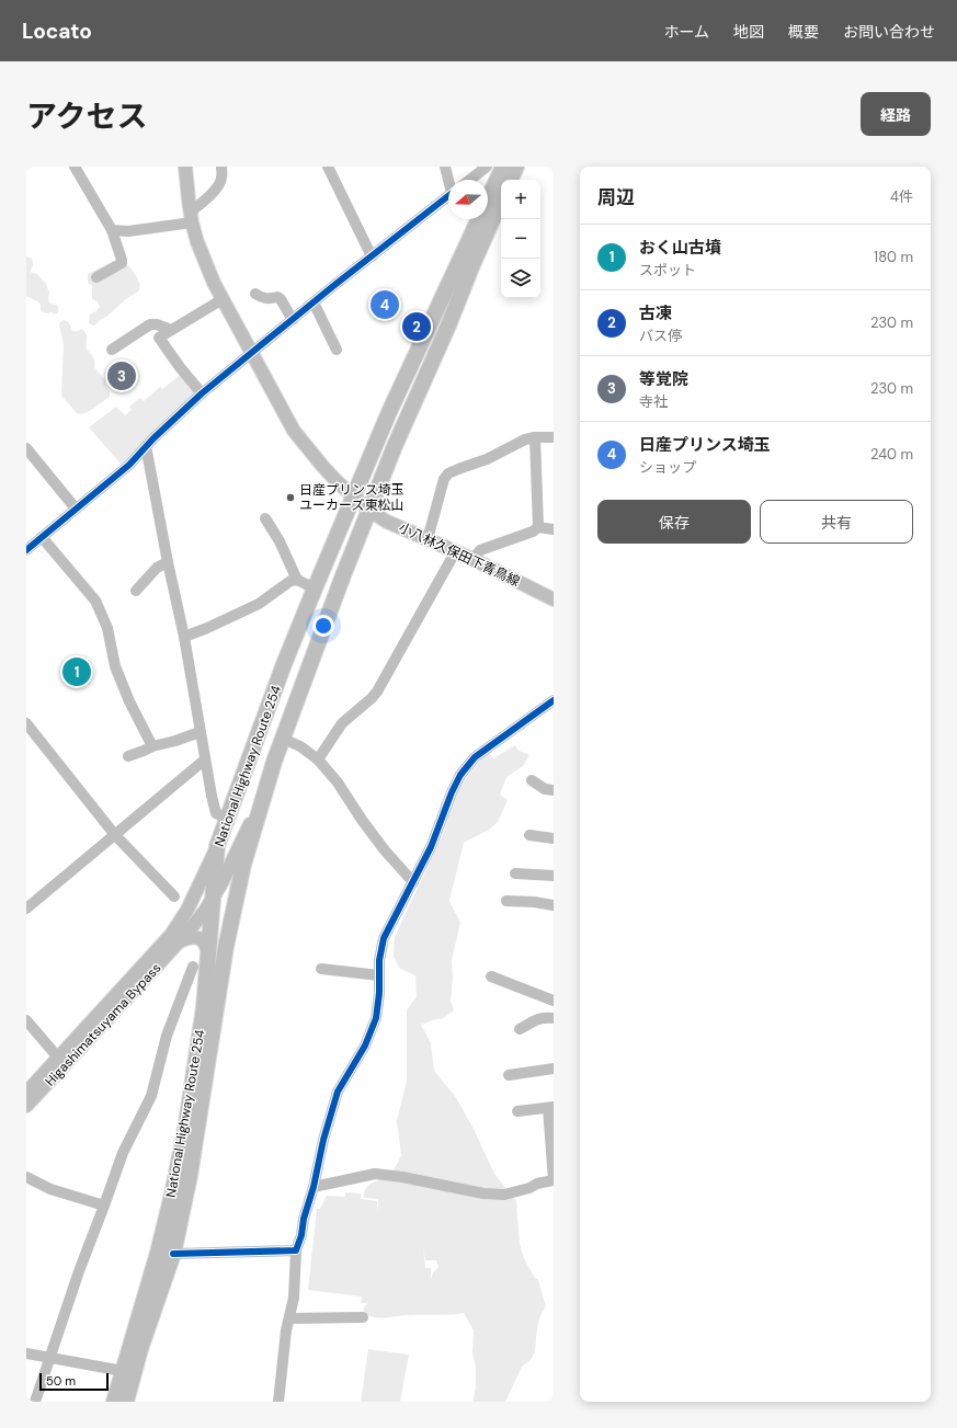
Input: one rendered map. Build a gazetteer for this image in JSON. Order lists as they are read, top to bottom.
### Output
{
  "streets": {
    "highway": ["National Highway Route 254"],
    "main road": ["小八林久保田下青鳥線", "Higashimatsuyama Bypass"]
  },
  "crossings": [
    ["小八林久保田下青鳥線", "National Highway Route 254"]
  ],
  "places": ["日産プリンス埼玉 ユーカーズ東松山"],
  "scale_bar": "50 m",
  "north": "left",
  "page": {
    "header": "Locato",
    "nav": [
      "ホーム",
      "地図",
      "概要",
      "お問い合わせ"
    ],
    "title": "アクセス",
    "buttons": [
      "経路",
      ["保存", "共有"]
    ],
    "heading": ["周辺", "4件"],
    "map_buttons": ["+", "−"],
    "list": [
      {
        "mark": "1",
        "name": "おく山古墳",
        "note": "スポット",
        "value": "180 m"
      },
      {
        "mark": "2",
        "name": "古凍",
        "note": "バス停",
        "value": "230 m"
      },
      {
        "mark": "3",
        "name": "等覚院",
        "note": "寺社",
        "value": "230 m"
      },
      {
        "mark": "4",
        "name": "日産プリンス埼玉",
        "note": "ショップ",
        "value": "240 m"
      }
    ],
    "pins": [
      "4",
      "2",
      "3",
      "1"
    ],
    "scale": "50 m"
  }
}
